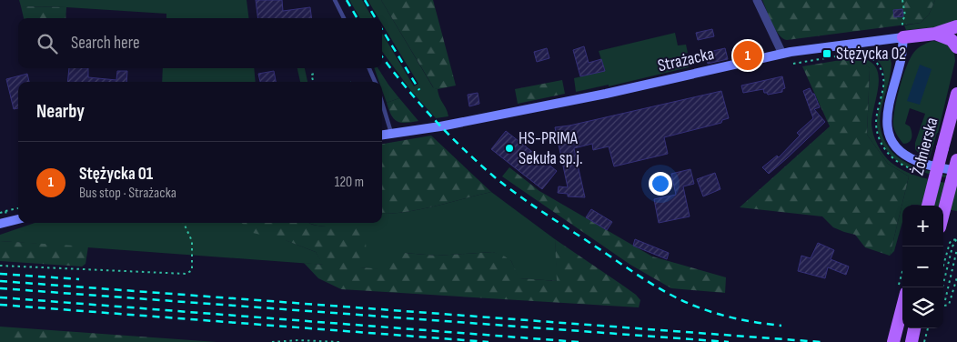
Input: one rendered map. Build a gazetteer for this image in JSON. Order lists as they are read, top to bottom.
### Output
{
  "streets": {
    "main road": ["Strażacka", "Żołnierska"]
  },
  "places": {
    "transit": ["Stężycka 02"],
    "other": ["HS-PRIMA Sekuła sp.j."]
  },
  "page": {
    "search": "Search here",
    "pins": "1",
    "heading": "Nearby",
    "list": [
      {
        "mark": "1",
        "name": "Stężycka 01",
        "note": "Bus stop · Strażacka",
        "value": "120 m"
      }
    ],
    "map_buttons": ["+", "−"]
  }
}
